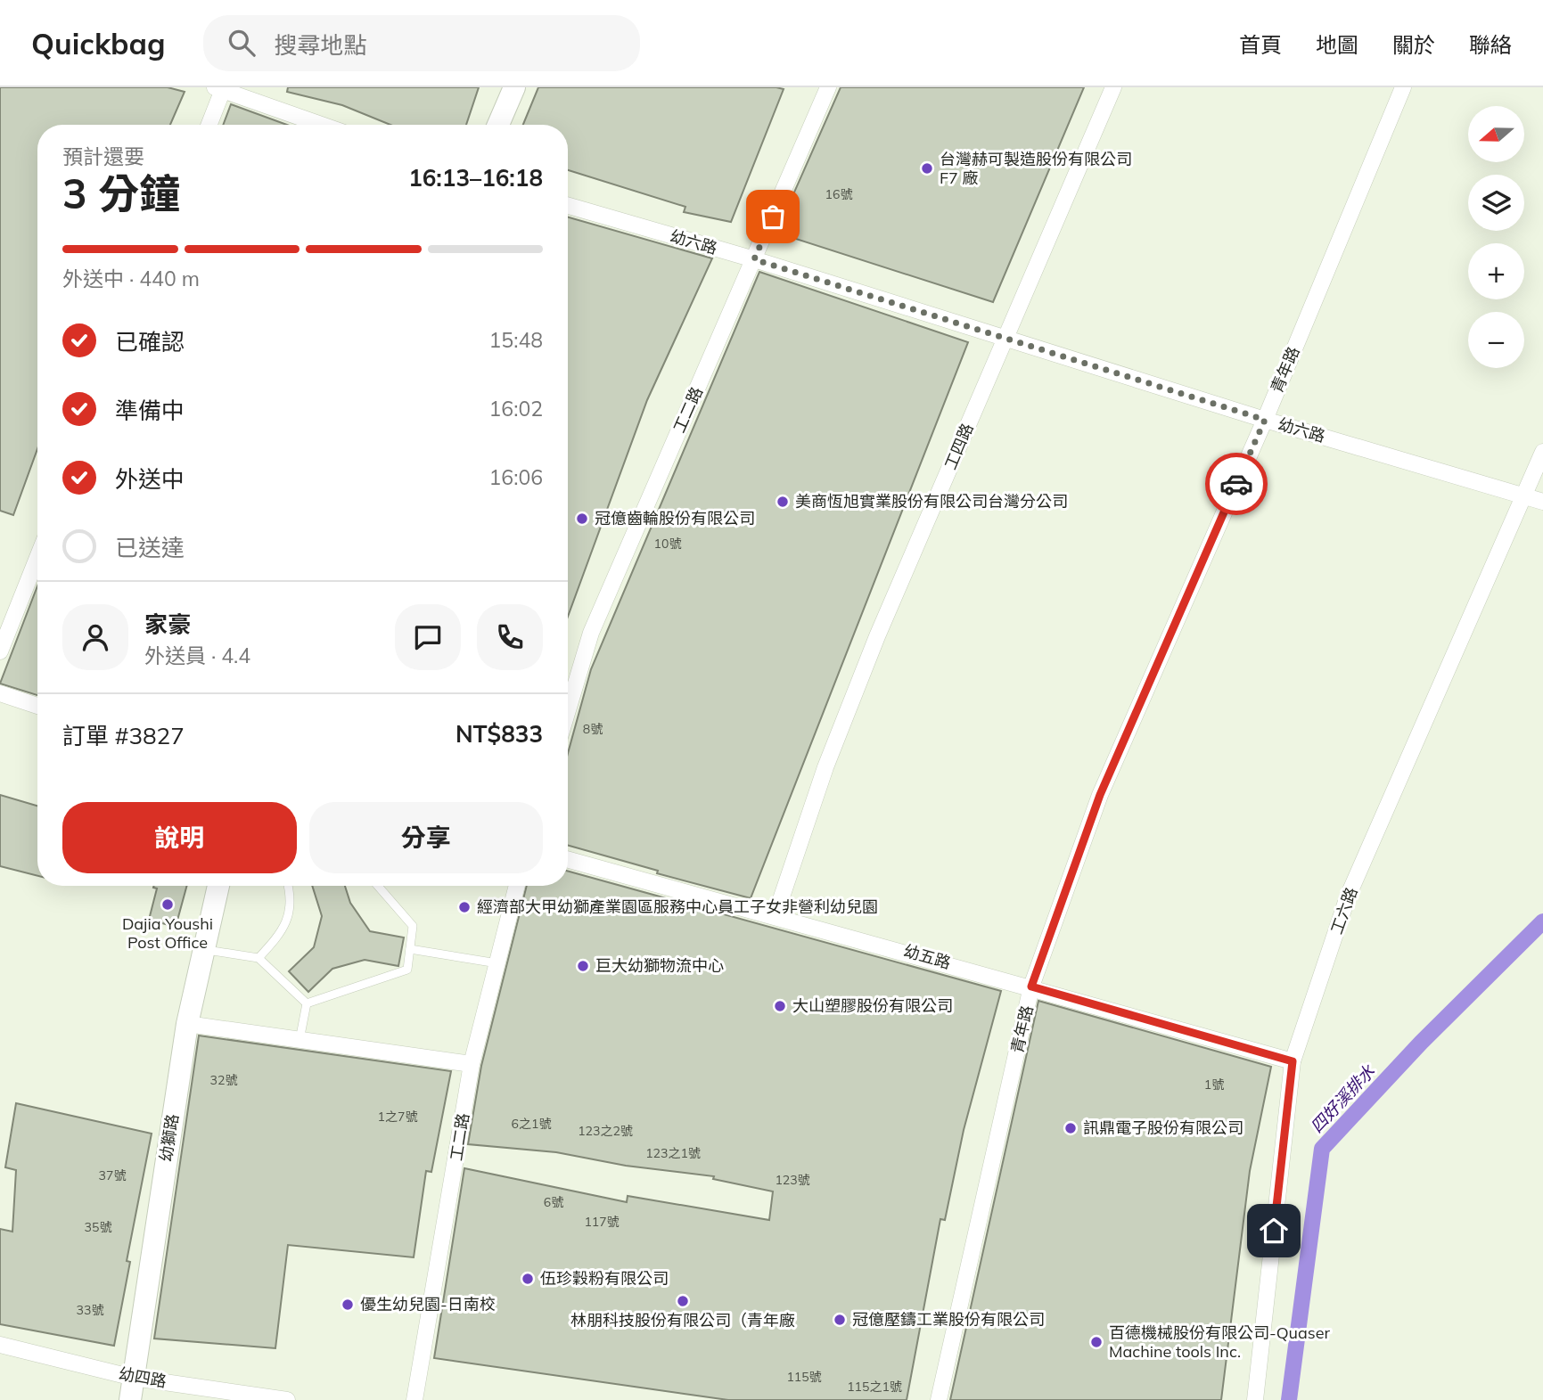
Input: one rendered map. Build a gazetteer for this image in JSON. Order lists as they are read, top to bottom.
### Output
{
  "streets": {
    "street": [
      "幼六路",
      "青年路",
      "工二路",
      "工四路",
      "工六路",
      "幼五路",
      "幼獅路",
      "幼四路"
    ]
  },
  "crossings": [
    ["幼六路", "青年路"],
    ["幼六路", "工二路"],
    ["幼六路", "工四路"],
    ["幼六路", "工六路"],
    ["青年路", "幼五路"],
    ["工四路", "幼五路"],
    ["工六路", "幼五路"],
    ["幼獅路", "幼四路"]
  ],
  "water": ["四好溪排水"],
  "places": [
    "台灣赫可製造股份有限公司 F7 廠",
    "美商恆旭實業股份有限公司台灣分公司",
    "冠億齒輪股份有限公司",
    "Dajia Youshi Post Office",
    "經濟部大甲幼獅產業園區服務中心員工子女非營利幼兒園",
    "巨大幼獅物流中心",
    "大山塑膠股份有限公司",
    "訊鼎電子股份有限公司",
    "伍珍穀粉有限公司",
    "林朋科技股份有限公司（青年廠",
    "優生幼兒園-日南校",
    "冠億壓鑄工業股份有限公司",
    "百德機械股份有限公司-Quaser Machine tools Inc."
  ],
  "house_numbers": [
    "16號",
    "10號",
    "8號",
    "32號",
    "1號",
    "1之7號",
    "6之1號",
    "123之2號",
    "123之1號",
    "37號",
    "123號",
    "6號",
    "117號",
    "35號",
    "33號",
    "115號",
    "115之1號"
  ],
  "north": "left",
  "page": {
    "header": "Quickbag",
    "search": "搜尋地點",
    "nav": [
      "首頁",
      "地圖",
      "關於",
      "聯絡"
    ],
    "map_buttons": ["+", "−"],
    "heading": ["3 分鐘", "預計還要", "16:13–16:18"],
    "panel": [
      "家豪",
      "外送員 · 4.4",
      "訂單 #3827",
      "NT$833"
    ],
    "bar": "外送中 · 440 m",
    "list": [
      ["已確認", "15:48"],
      ["準備中", "16:02"],
      ["外送中", "16:06"],
      "已送達"
    ],
    "buttons": ["說明", "分享"]
  }
}
